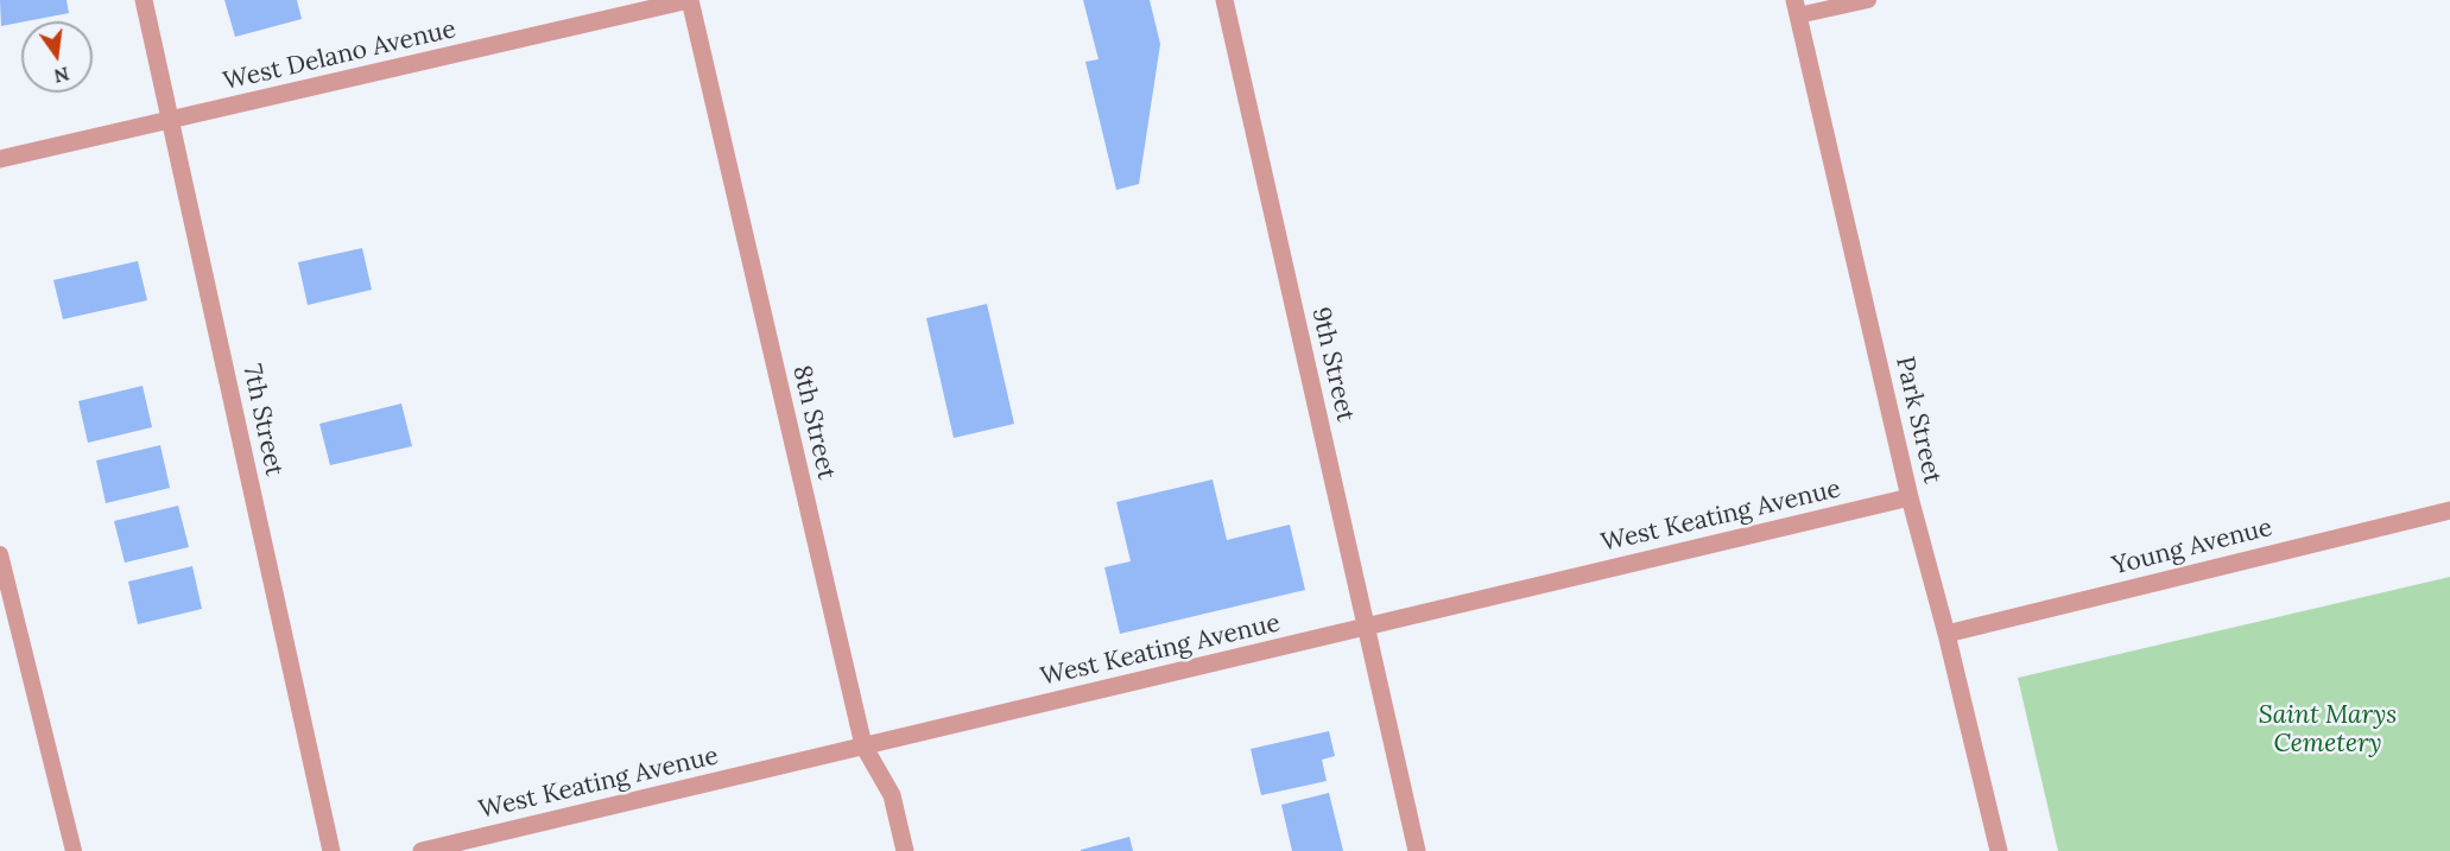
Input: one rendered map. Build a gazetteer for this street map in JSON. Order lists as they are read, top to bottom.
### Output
{
  "streets": {
    "street": [
      "West Delano Avenue",
      "9th Street",
      "7th Street",
      "Park Street",
      "8th Street",
      "West Keating Avenue",
      "Young Avenue"
    ]
  },
  "crossings": [
    ["West Delano Avenue", "7th Street"],
    ["West Delano Avenue", "8th Street"],
    ["9th Street", "West Keating Avenue"],
    ["Park Street", "West Keating Avenue"],
    ["Park Street", "Young Avenue"],
    ["8th Street", "West Keating Avenue"]
  ],
  "parks": ["Saint Marys Cemetery"],
  "north": "bottom"
}
